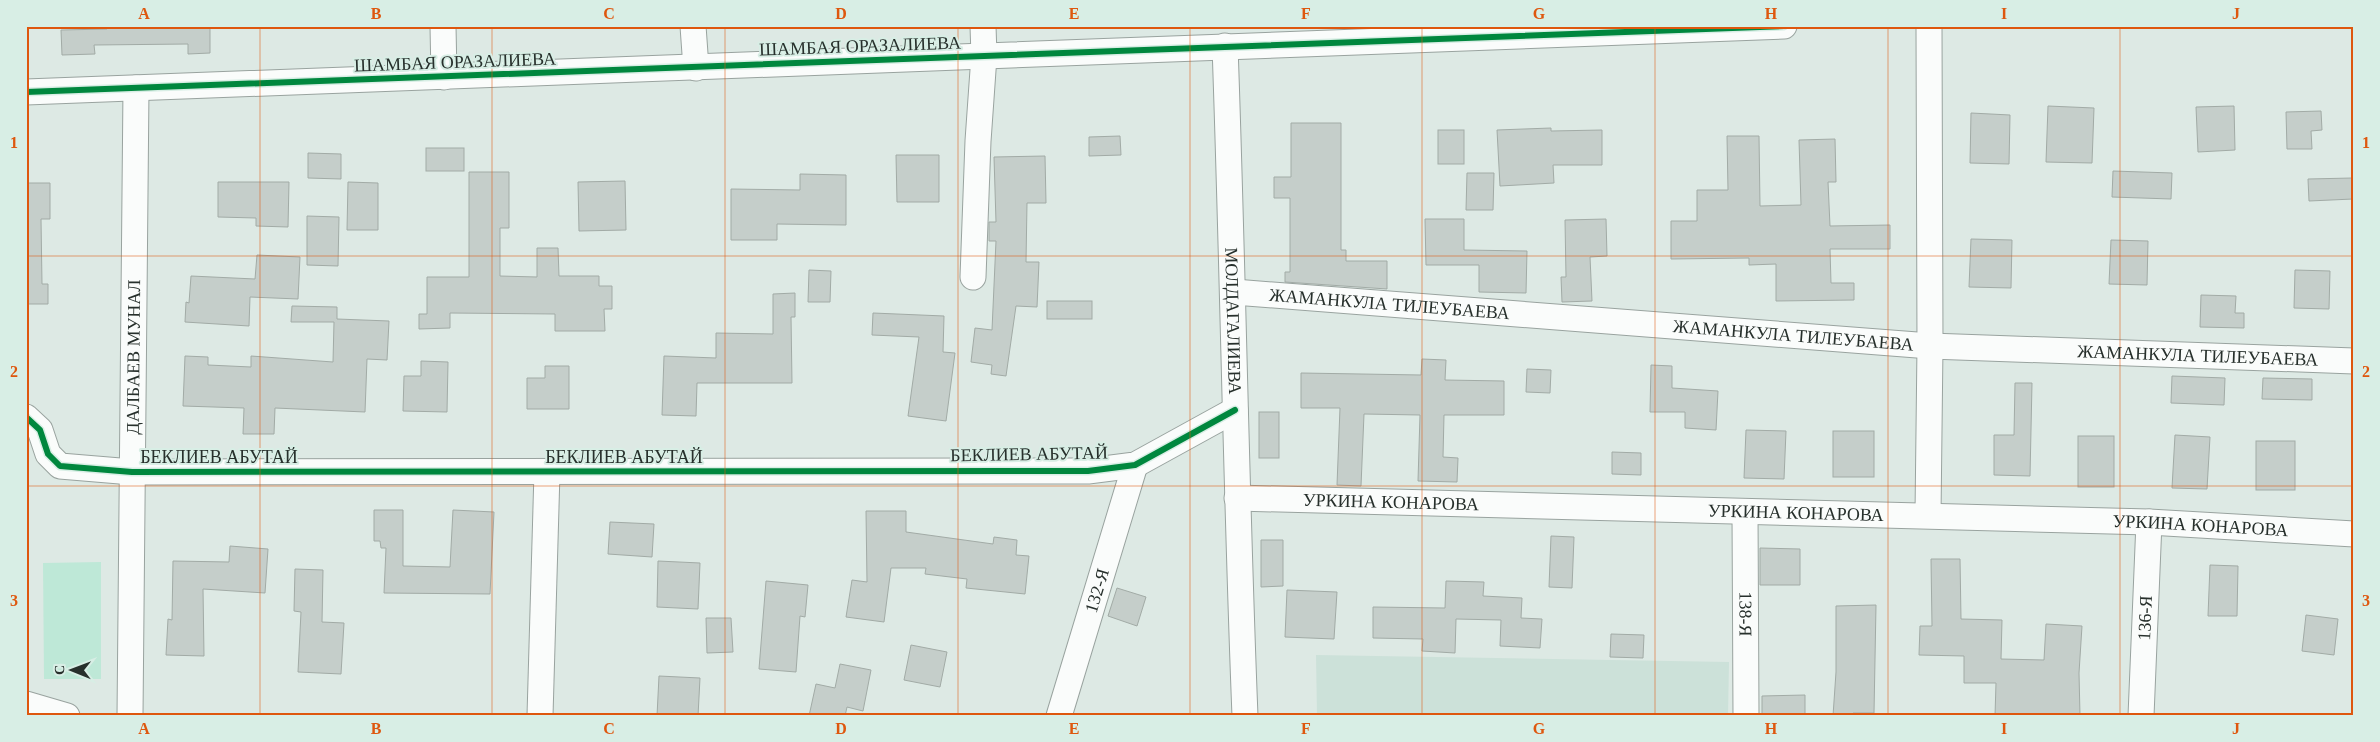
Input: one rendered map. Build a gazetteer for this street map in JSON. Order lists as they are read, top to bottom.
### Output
{
  "streets": {
    "street": [
      "ШАМБАЯ ОРАЗАЛИЕВА",
      "ЖАМАНКУЛА ТИЛЕУБАЕВА",
      "МОЛДАГАЛИЕВА",
      "ДАЛБАЕВ МУНАЛ",
      "БЕКЛИЕВ АБУТАЙ",
      "УРКИНА КОНАРОВА",
      "132-Я",
      "138-Я",
      "136-Я"
    ]
  },
  "crossings": [
    ["ШАМБАЯ ОРАЗАЛИЕВА", "МОЛДАГАЛИЕВА"],
    ["ШАМБАЯ ОРАЗАЛИЕВА", "ДАЛБАЕВ МУНАЛ"],
    ["ЖАМАНКУЛА ТИЛЕУБАЕВА", "МОЛДАГАЛИЕВА"],
    ["МОЛДАГАЛИЕВА", "БЕКЛИЕВ АБУТАЙ"],
    ["МОЛДАГАЛИЕВА", "УРКИНА КОНАРОВА"],
    ["ДАЛБАЕВ МУНАЛ", "БЕКЛИЕВ АБУТАЙ"],
    ["БЕКЛИЕВ АБУТАЙ", "132-Я"],
    ["УРКИНА КОНАРОВА", "138-Я"],
    ["УРКИНА КОНАРОВА", "136-Я"]
  ],
  "north": "left",
  "grid": {
    "columns": [
      "A",
      "B",
      "C",
      "D",
      "E",
      "F",
      "G",
      "H",
      "I",
      "J"
    ],
    "rows": ["1", "2", "3"]
  }
}
